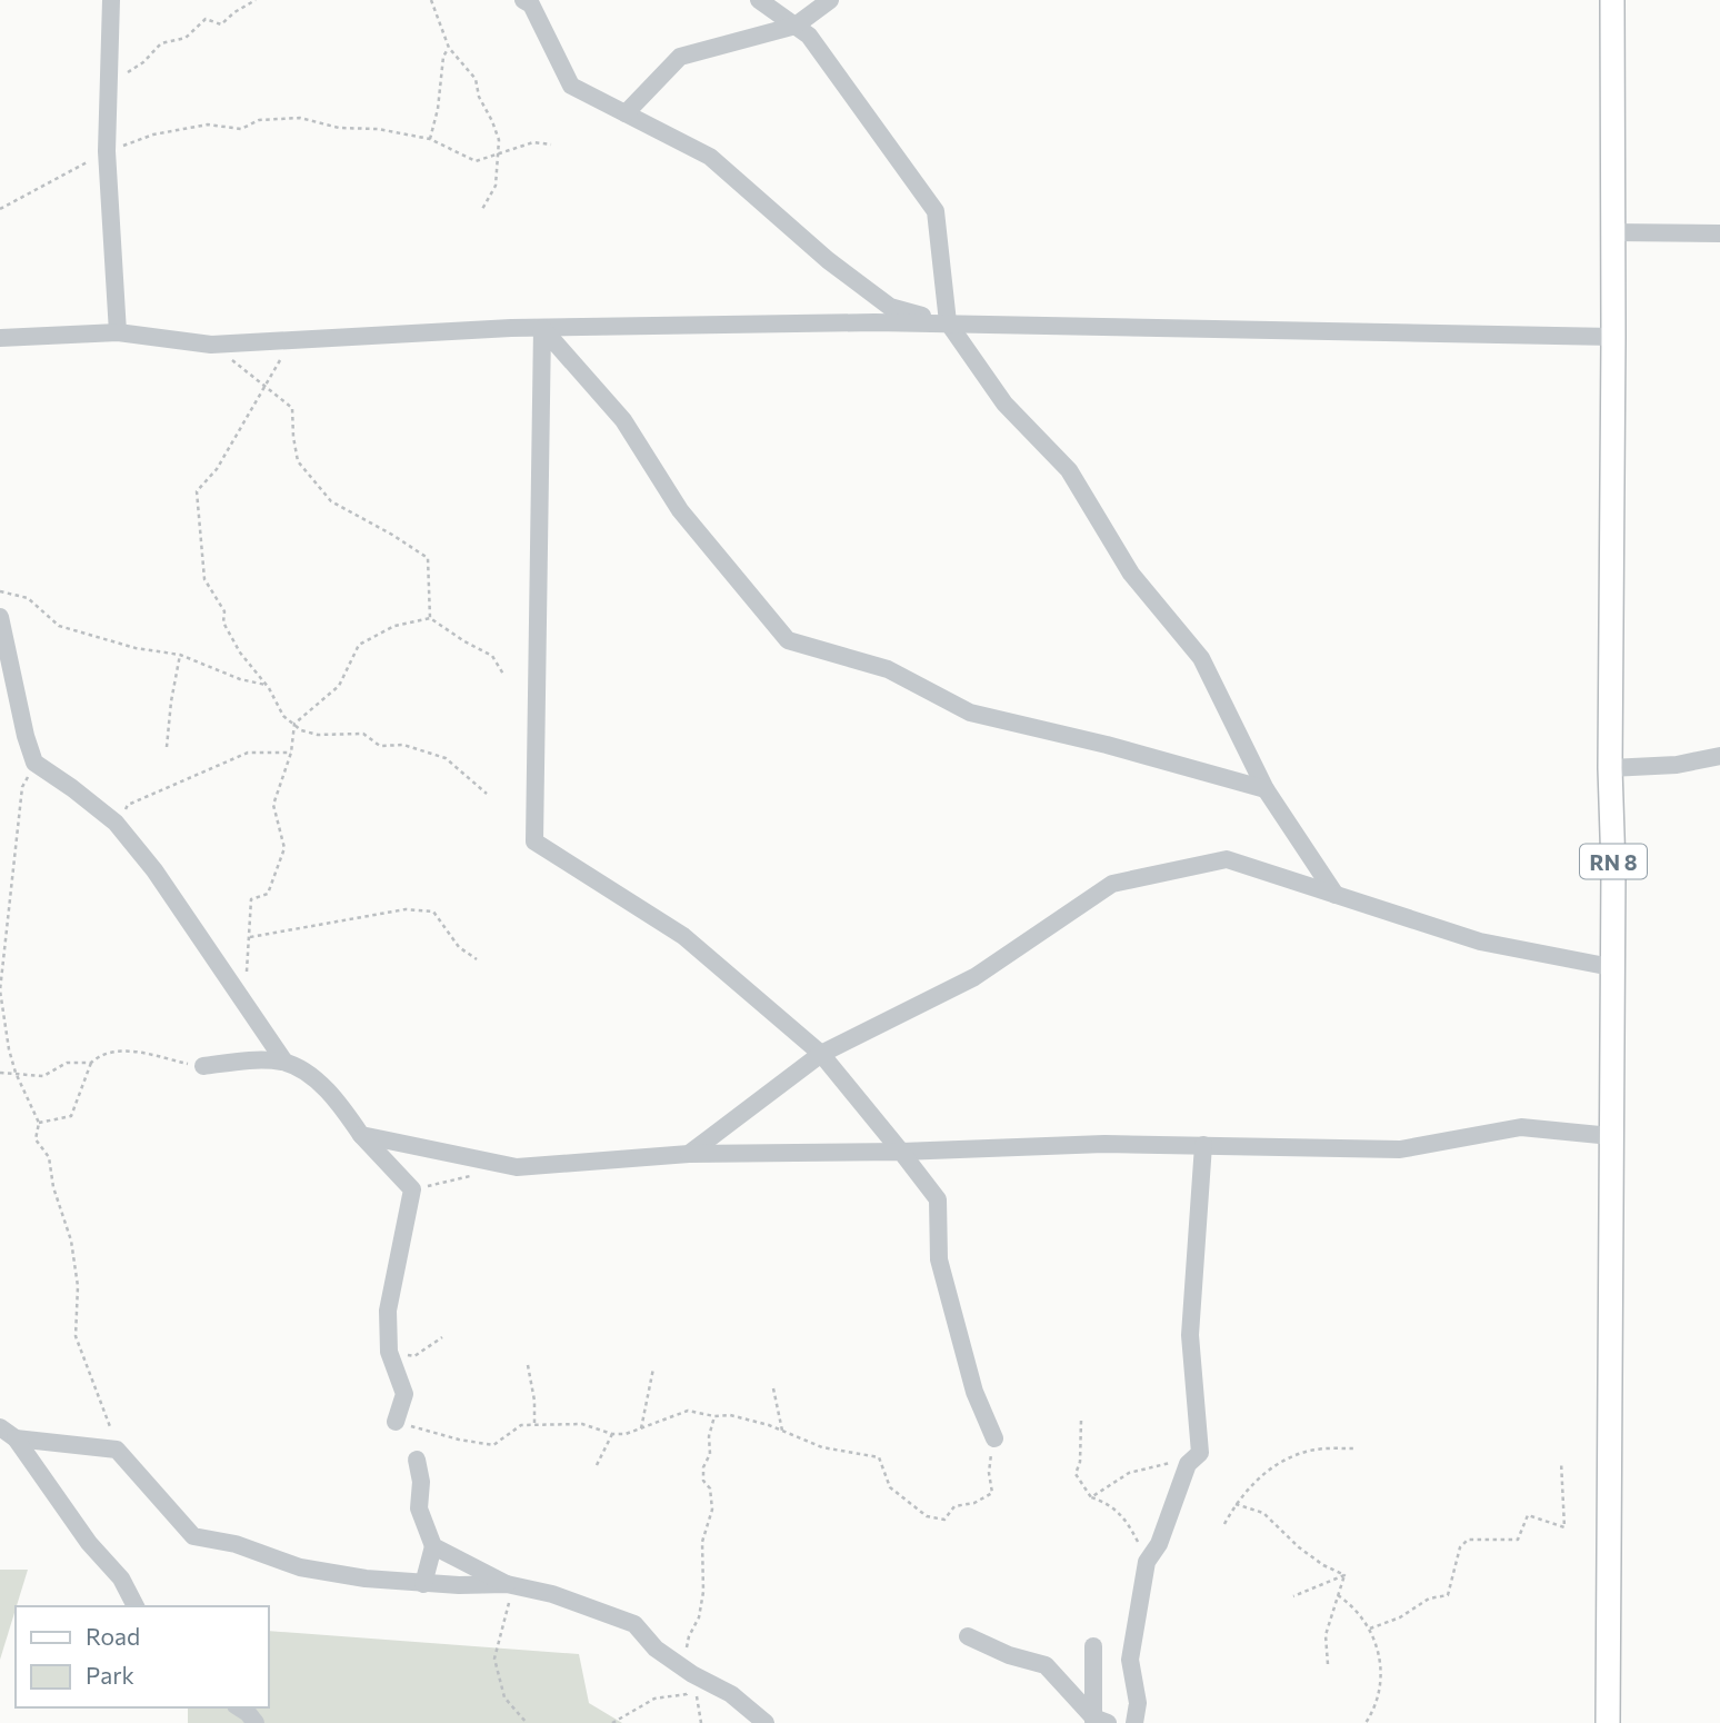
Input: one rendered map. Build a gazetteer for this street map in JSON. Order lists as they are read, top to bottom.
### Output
{
  "streets": {
    "main road": ["RN 8"]
  },
  "legend": ["Road", "Park"]
}
